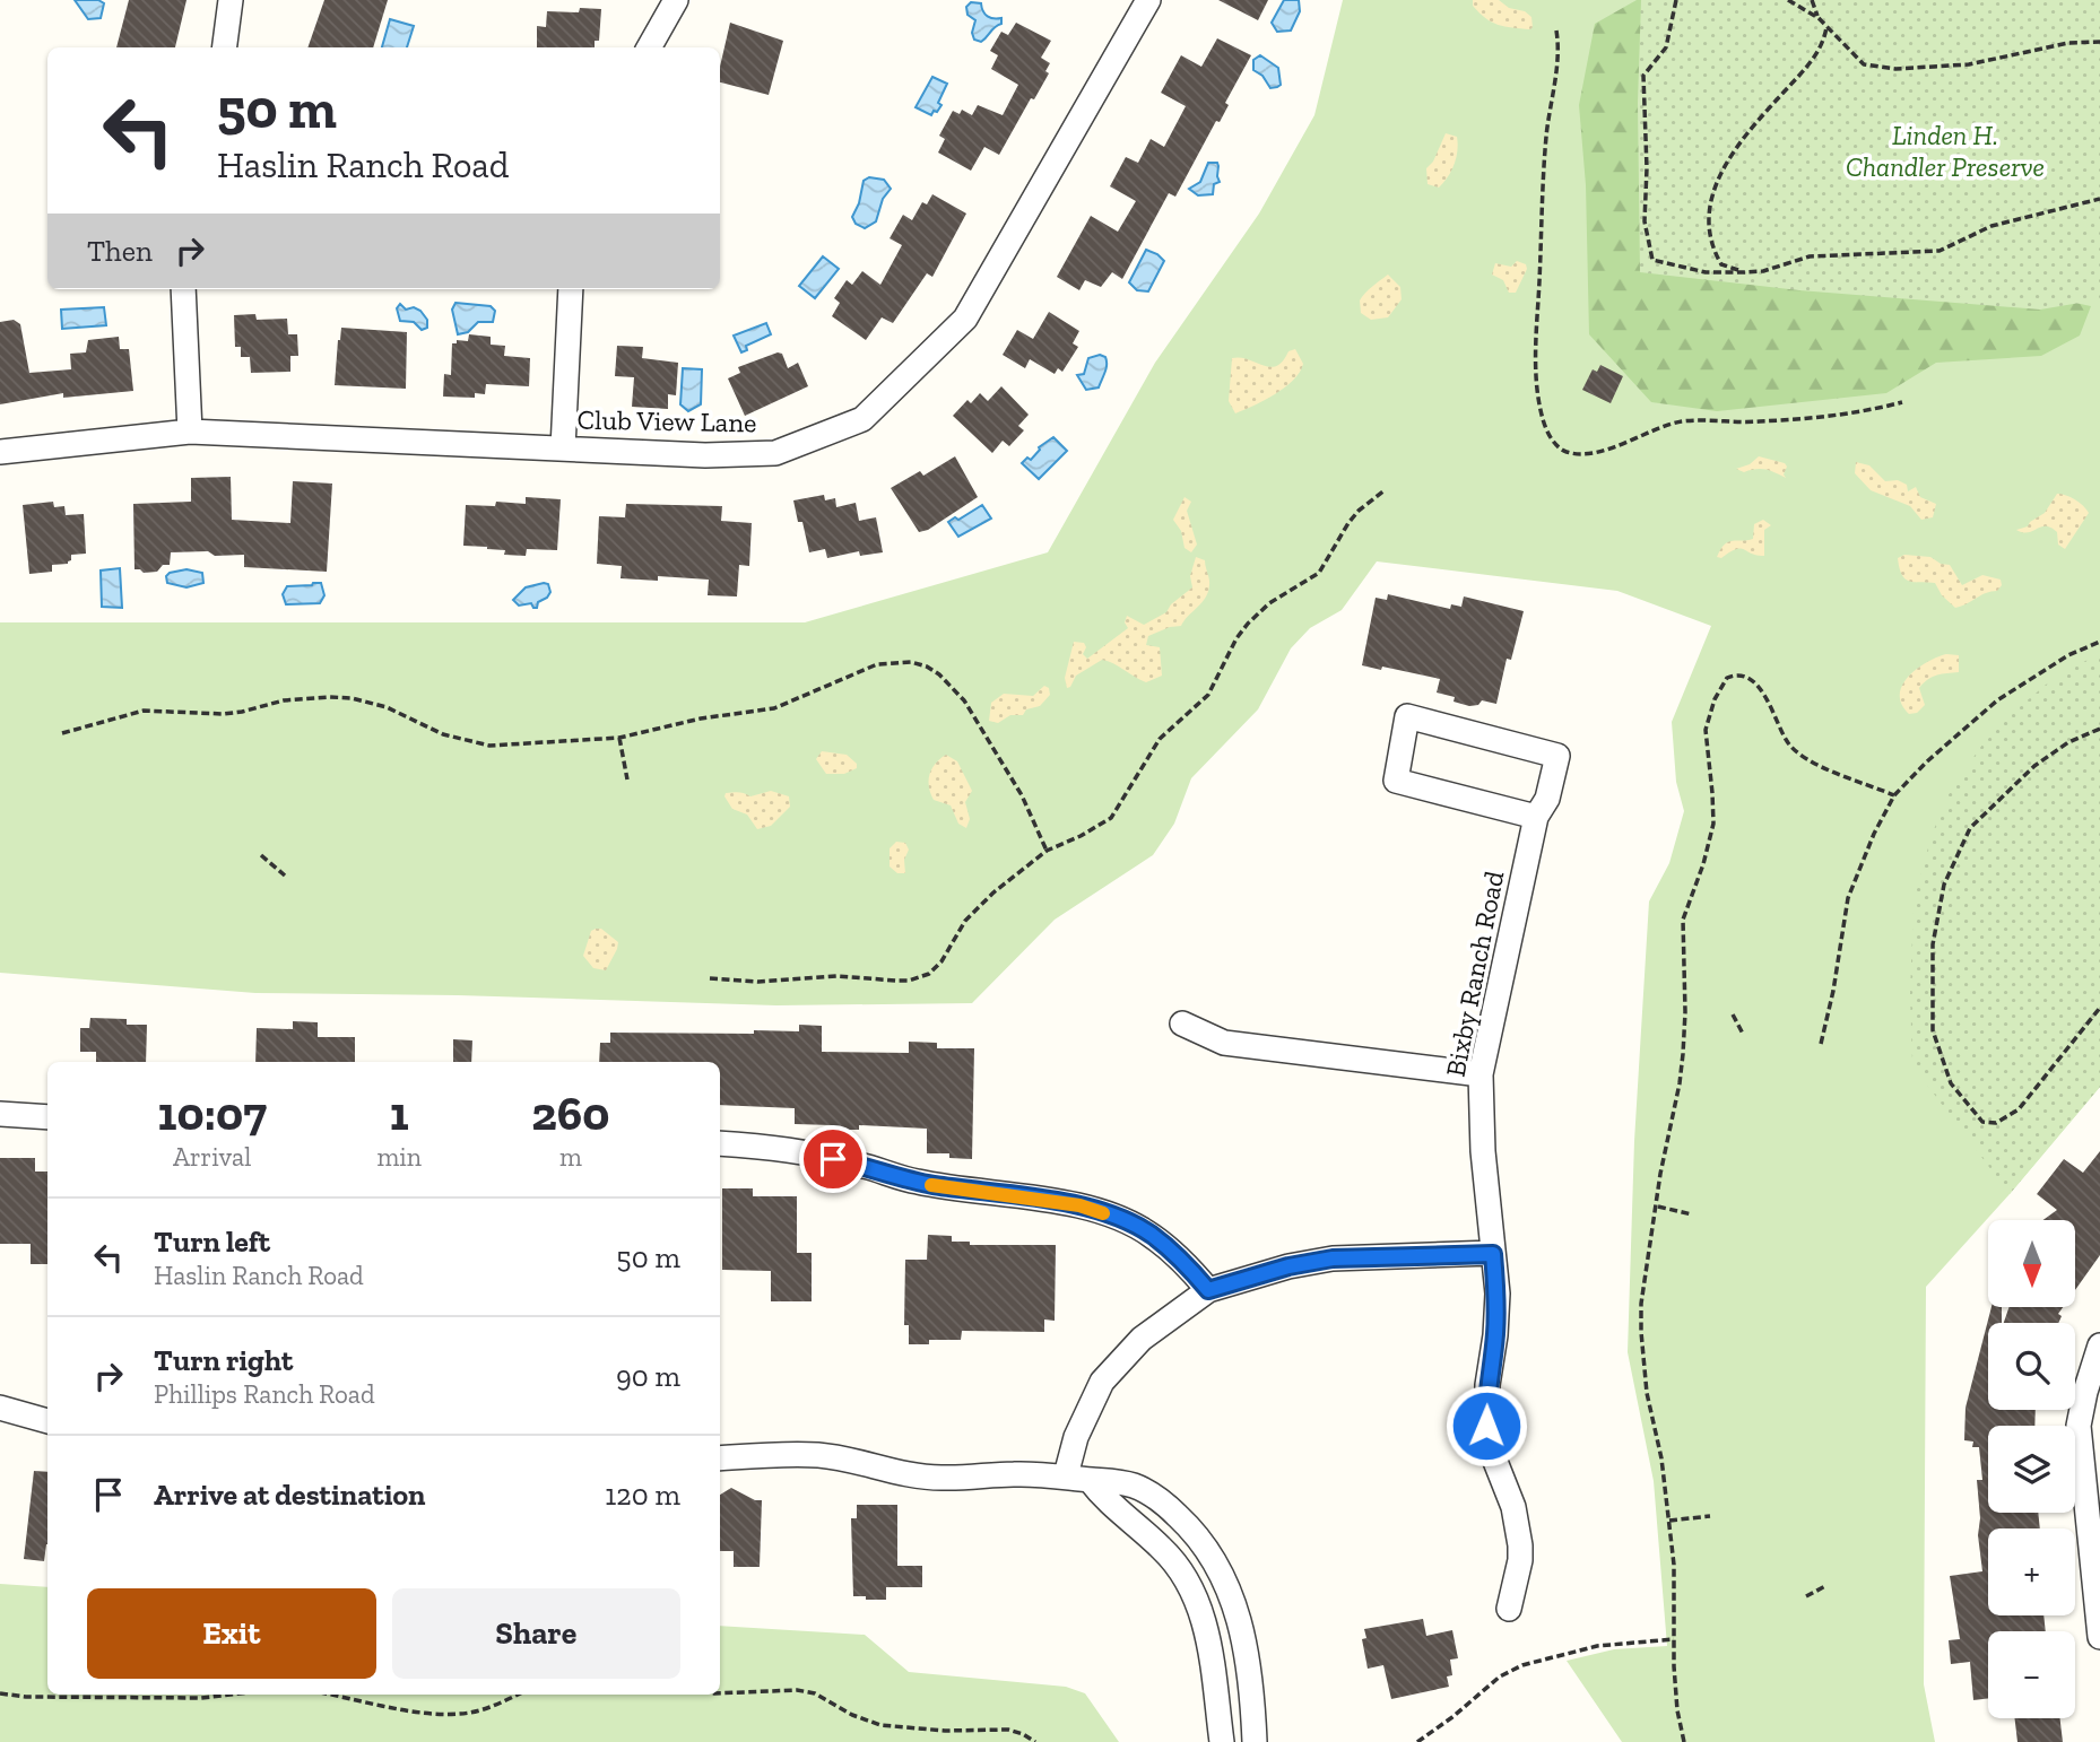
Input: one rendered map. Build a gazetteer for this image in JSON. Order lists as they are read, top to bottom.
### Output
{
  "streets": {
    "street": ["Club View Lane", "Bixby Ranch Road"]
  },
  "parks": ["Linden H. Chandler Preserve"],
  "north": "bottom",
  "page": {
    "turn": ["50 m", "Haslin Ranch Road"],
    "then": "Then",
    "eta": [
      "10:07",
      "Arrival",
      "1",
      "min",
      "260",
      "m"
    ],
    "list": [
      {
        "name": "Turn left",
        "note": "Haslin Ranch Road",
        "value": "50 m"
      },
      {
        "name": "Turn right",
        "note": "Phillips Ranch Road",
        "value": "90 m"
      },
      {
        "name": "Arrive at destination",
        "value": "120 m"
      }
    ],
    "map_buttons": ["+", "−"],
    "buttons": ["Exit", "Share"]
  }
}
